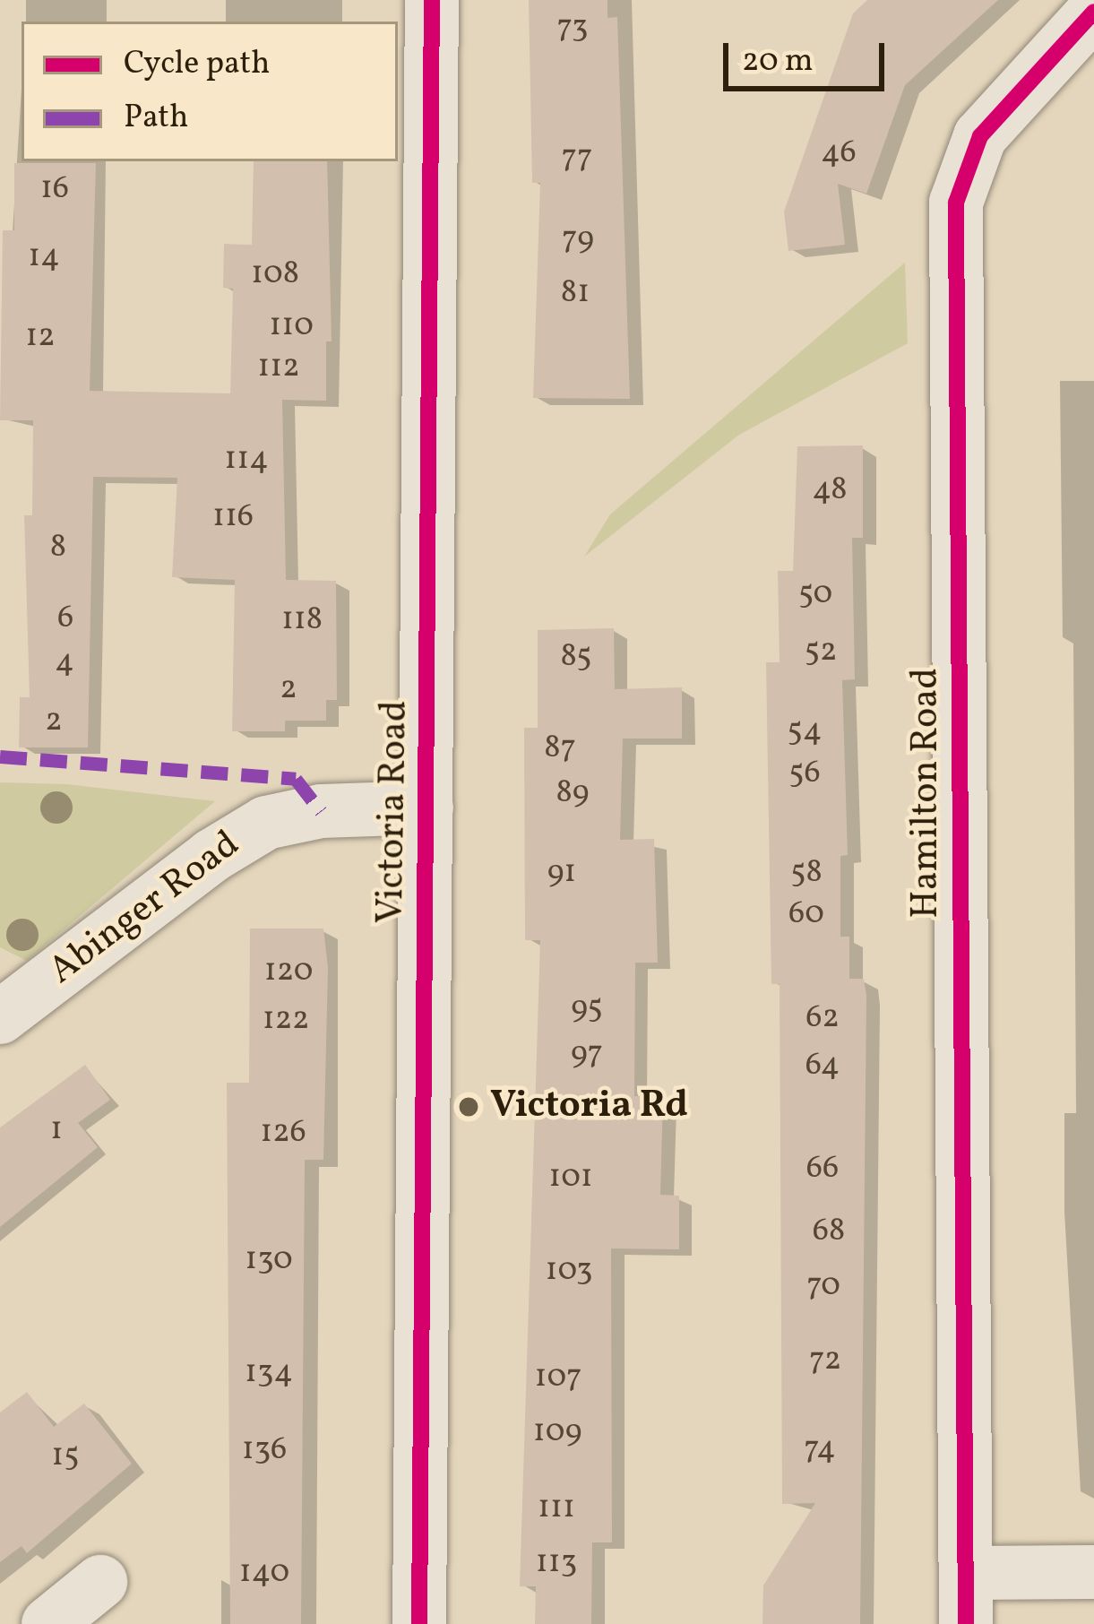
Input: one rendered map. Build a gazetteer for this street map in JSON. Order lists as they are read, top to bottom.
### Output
{
  "streets": {
    "street": ["Hamilton Road", "Victoria Road", "Abinger Road"]
  },
  "crossings": [
    ["Victoria Road", "Abinger Road"]
  ],
  "places": ["Victoria Rd"],
  "house_numbers": [
    "73",
    "46",
    "77",
    "16",
    "79",
    "14",
    "108",
    "81",
    "110",
    "12",
    "112",
    "114",
    "48",
    "116",
    "8",
    "50",
    "6",
    "118",
    "52",
    "85",
    "4",
    "2",
    "2",
    "54",
    "87",
    "56",
    "89",
    "91",
    "58",
    "60",
    "120",
    "95",
    "62",
    "122",
    "97",
    "64",
    "1",
    "126",
    "66",
    "101",
    "68",
    "130",
    "103",
    "70",
    "72",
    "134",
    "107",
    "109",
    "74",
    "136",
    "15",
    "111",
    "113",
    "140"
  ],
  "legend": ["Cycle path", "Path"],
  "scale_bar": "20 m"
}
